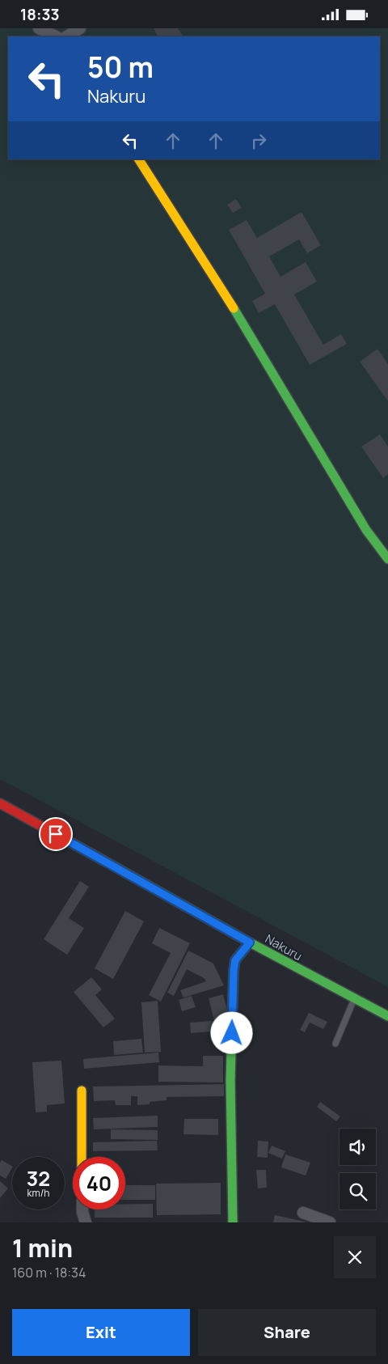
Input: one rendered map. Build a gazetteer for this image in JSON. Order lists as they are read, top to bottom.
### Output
{
  "streets": {
    "street": ["Nakuru"]
  },
  "page": {
    "status": "18:33",
    "turn": ["50 m", "Nakuru"],
    "speed": "32 km/h",
    "limit": "40",
    "heading": ["1 min", "160 m · 18:34"],
    "buttons": ["Exit", "Share"]
  }
}
